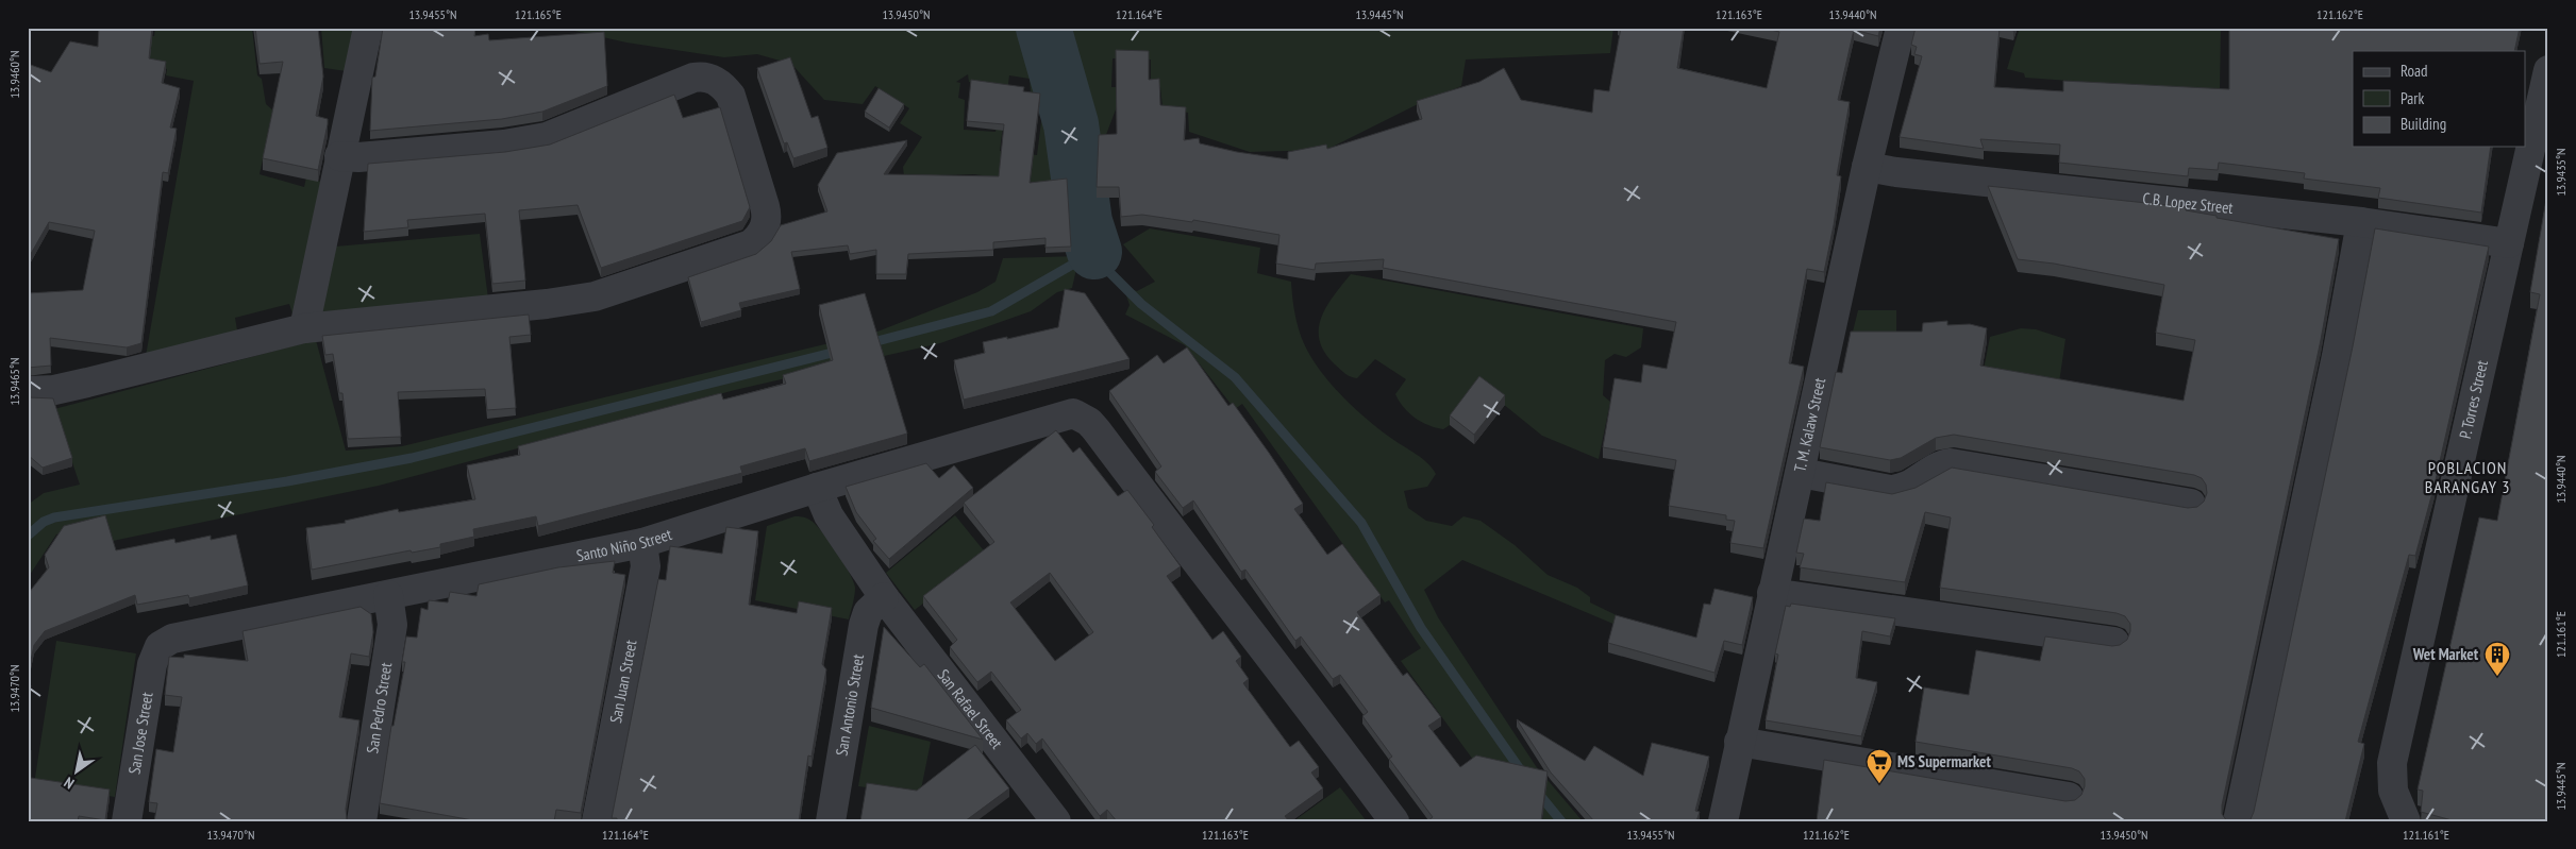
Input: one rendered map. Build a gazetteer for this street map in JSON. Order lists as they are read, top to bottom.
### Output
{
  "streets": {
    "street": [
      "C.B. Lopez Street",
      "P. Torres Street",
      "T. M. Kalaw Street",
      "Santo Niño Street",
      "San Juan Street",
      "San Antonio Street",
      "San Pedro Street",
      "San Rafael Street",
      "San Jose Street"
    ]
  },
  "crossings": [
    ["C.B. Lopez Street", "P. Torres Street"],
    ["C.B. Lopez Street", "T. M. Kalaw Street"],
    ["Santo Niño Street", "San Juan Street"],
    ["Santo Niño Street", "San Pedro Street"],
    ["Santo Niño Street", "San Rafael Street"],
    ["Santo Niño Street", "San Jose Street"],
    ["San Antonio Street", "San Rafael Street"]
  ],
  "districts": ["POBLACION BARANGAY 3"],
  "places": {
    "building": ["Wet Market"],
    "supermarket": ["MS Supermarket"]
  },
  "legend": ["Road", "Park", "Building"],
  "north": "bottom left",
  "coordinates": [
    "13.9455°N",
    "121.165°E",
    "13.9450°N",
    "121.164°E",
    "13.9445°N",
    "121.163°E",
    "13.9440°N",
    "121.162°E",
    "13.9460°N",
    "13.9435°N",
    "13.9465°N",
    "121.161°E",
    "13.9470°N"
  ]
}
